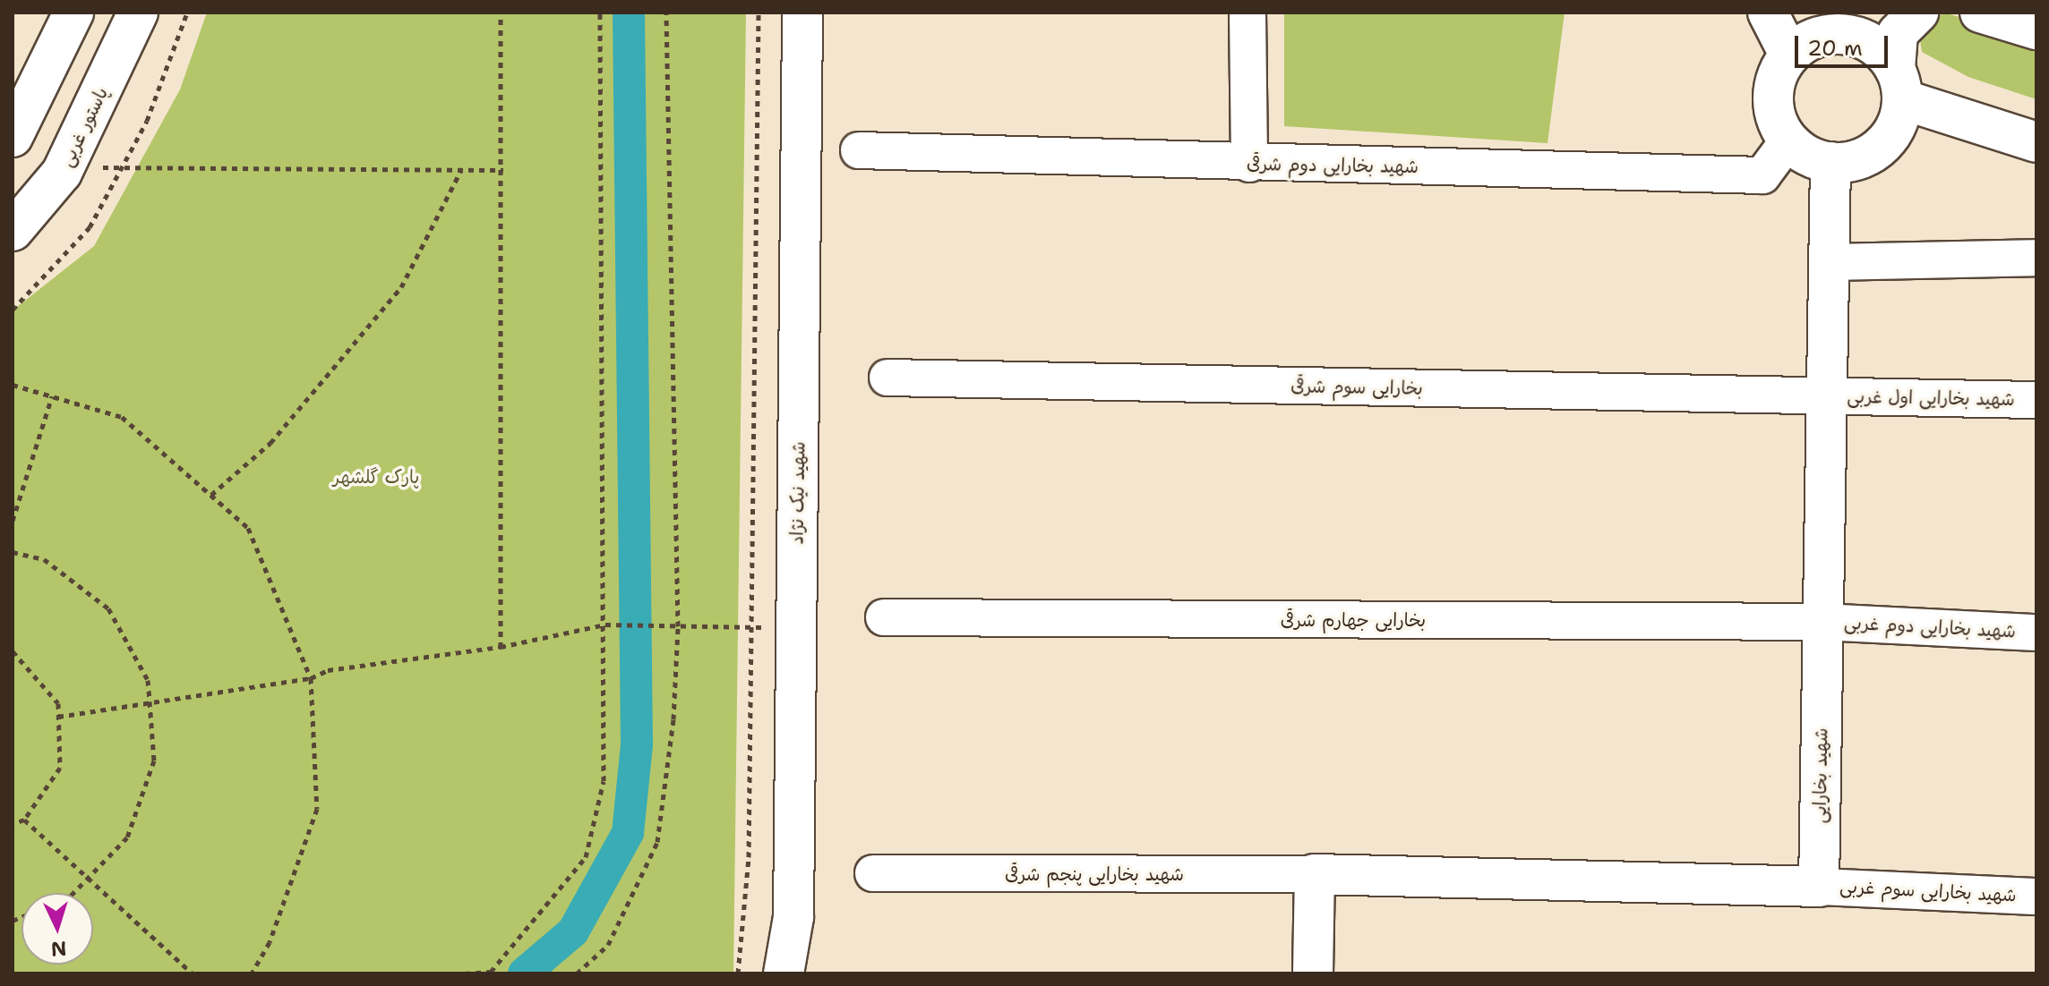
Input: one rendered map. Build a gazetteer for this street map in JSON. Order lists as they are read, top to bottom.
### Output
{
  "streets": {
    "main road": ["پاستور غربی", "شهید نیک نژاد", "شهید بخارایی"],
    "street": [
      "شهید بخارایی دوم شرقی",
      "بخارایی سوم شرقی",
      "شهید بخارایی اول غربی",
      "بخارایی جهارم شرقی",
      "شهید بخارایی دوم غربی",
      "شهید بخارایی پنجم شرقی",
      "شهید بخارایی سوم غربی"
    ]
  },
  "crossings": [
    ["شهید بخارایی دوم شرقی", "شهید بخارایی"],
    ["بخارایی سوم شرقی", "شهید بخارایی اول غربی"],
    ["بخارایی سوم شرقی", "شهید بخارایی"],
    ["شهید بخارایی اول غربی", "شهید بخارایی"],
    ["بخارایی جهارم شرقی", "شهید بخارایی دوم غربی"],
    ["بخارایی جهارم شرقی", "شهید بخارایی"],
    ["شهید بخارایی دوم غربی", "شهید بخارایی"],
    ["شهید بخارایی", "شهید بخارایی سوم غربی"]
  ],
  "parks": ["پارک گلشهر"],
  "scale_bar": "20 m",
  "north": "bottom"
}
